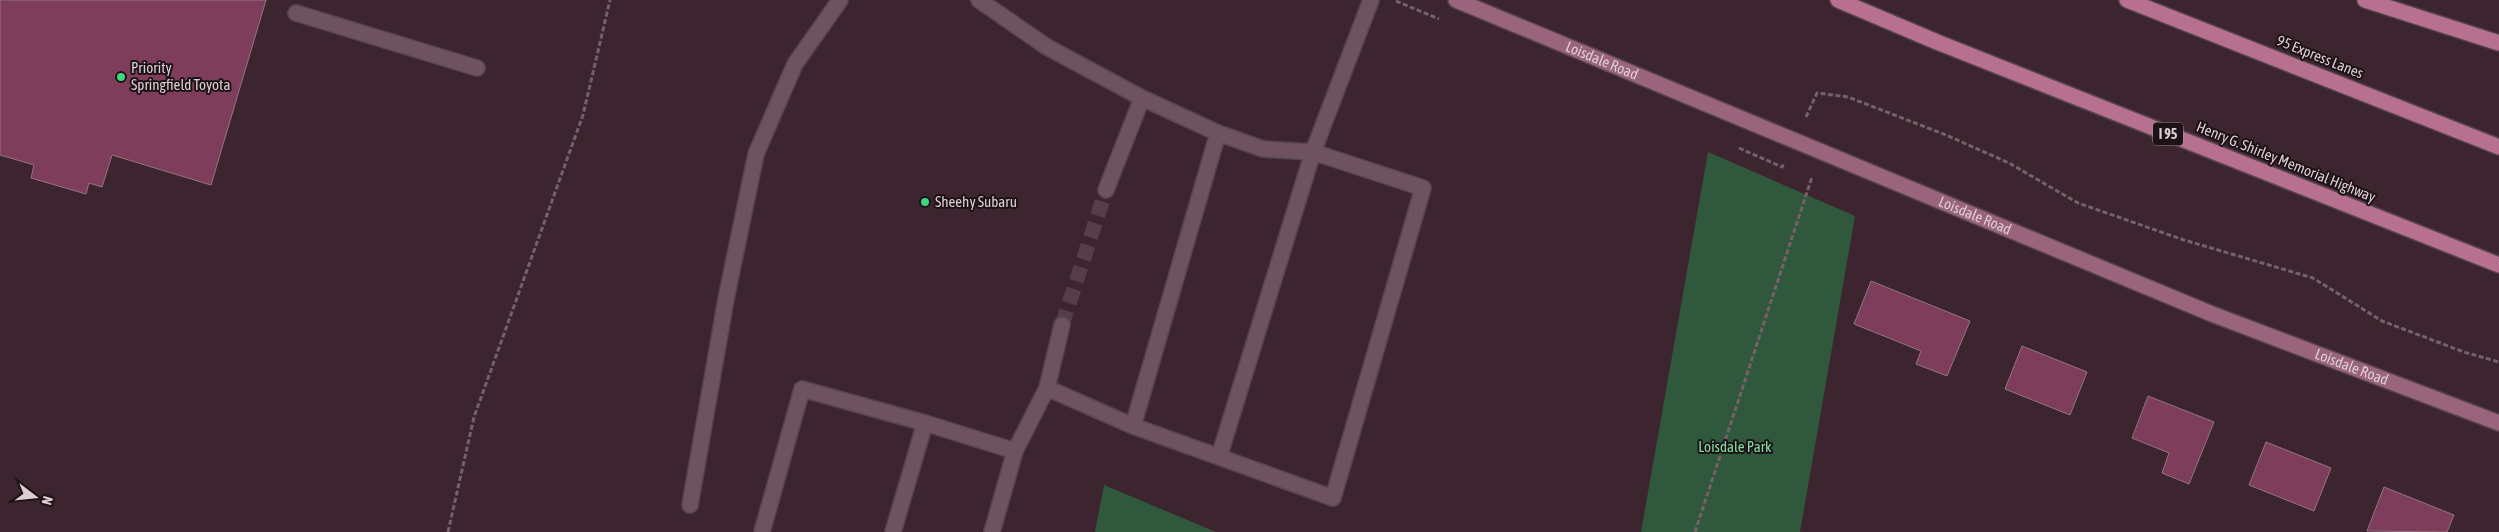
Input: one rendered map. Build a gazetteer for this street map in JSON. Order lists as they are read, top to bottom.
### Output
{
  "streets": {
    "highway": ["95 Express Lanes", "I 95", "Henry G. Shirley Memorial Highway"],
    "main road": ["Loisdale Road"]
  },
  "parks": ["Loisdale Park"],
  "places": ["Priority Springfield Toyota", "Sheehy Subaru"],
  "north": "right"
}
